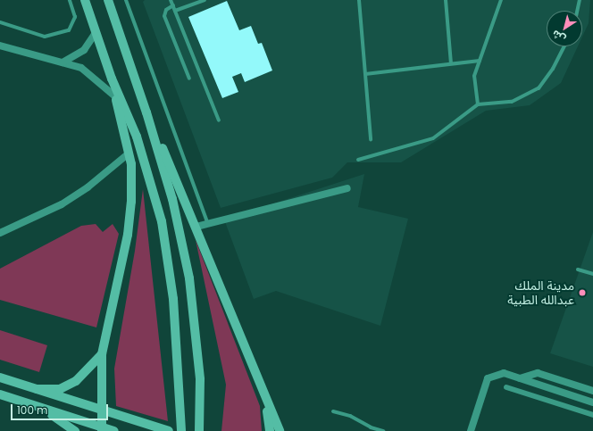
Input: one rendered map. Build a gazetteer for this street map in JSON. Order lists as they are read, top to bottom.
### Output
{
  "places": ["مدينة الملك عبدالله الطبية"],
  "scale_bar": "100 m",
  "north": "bottom left"
}
